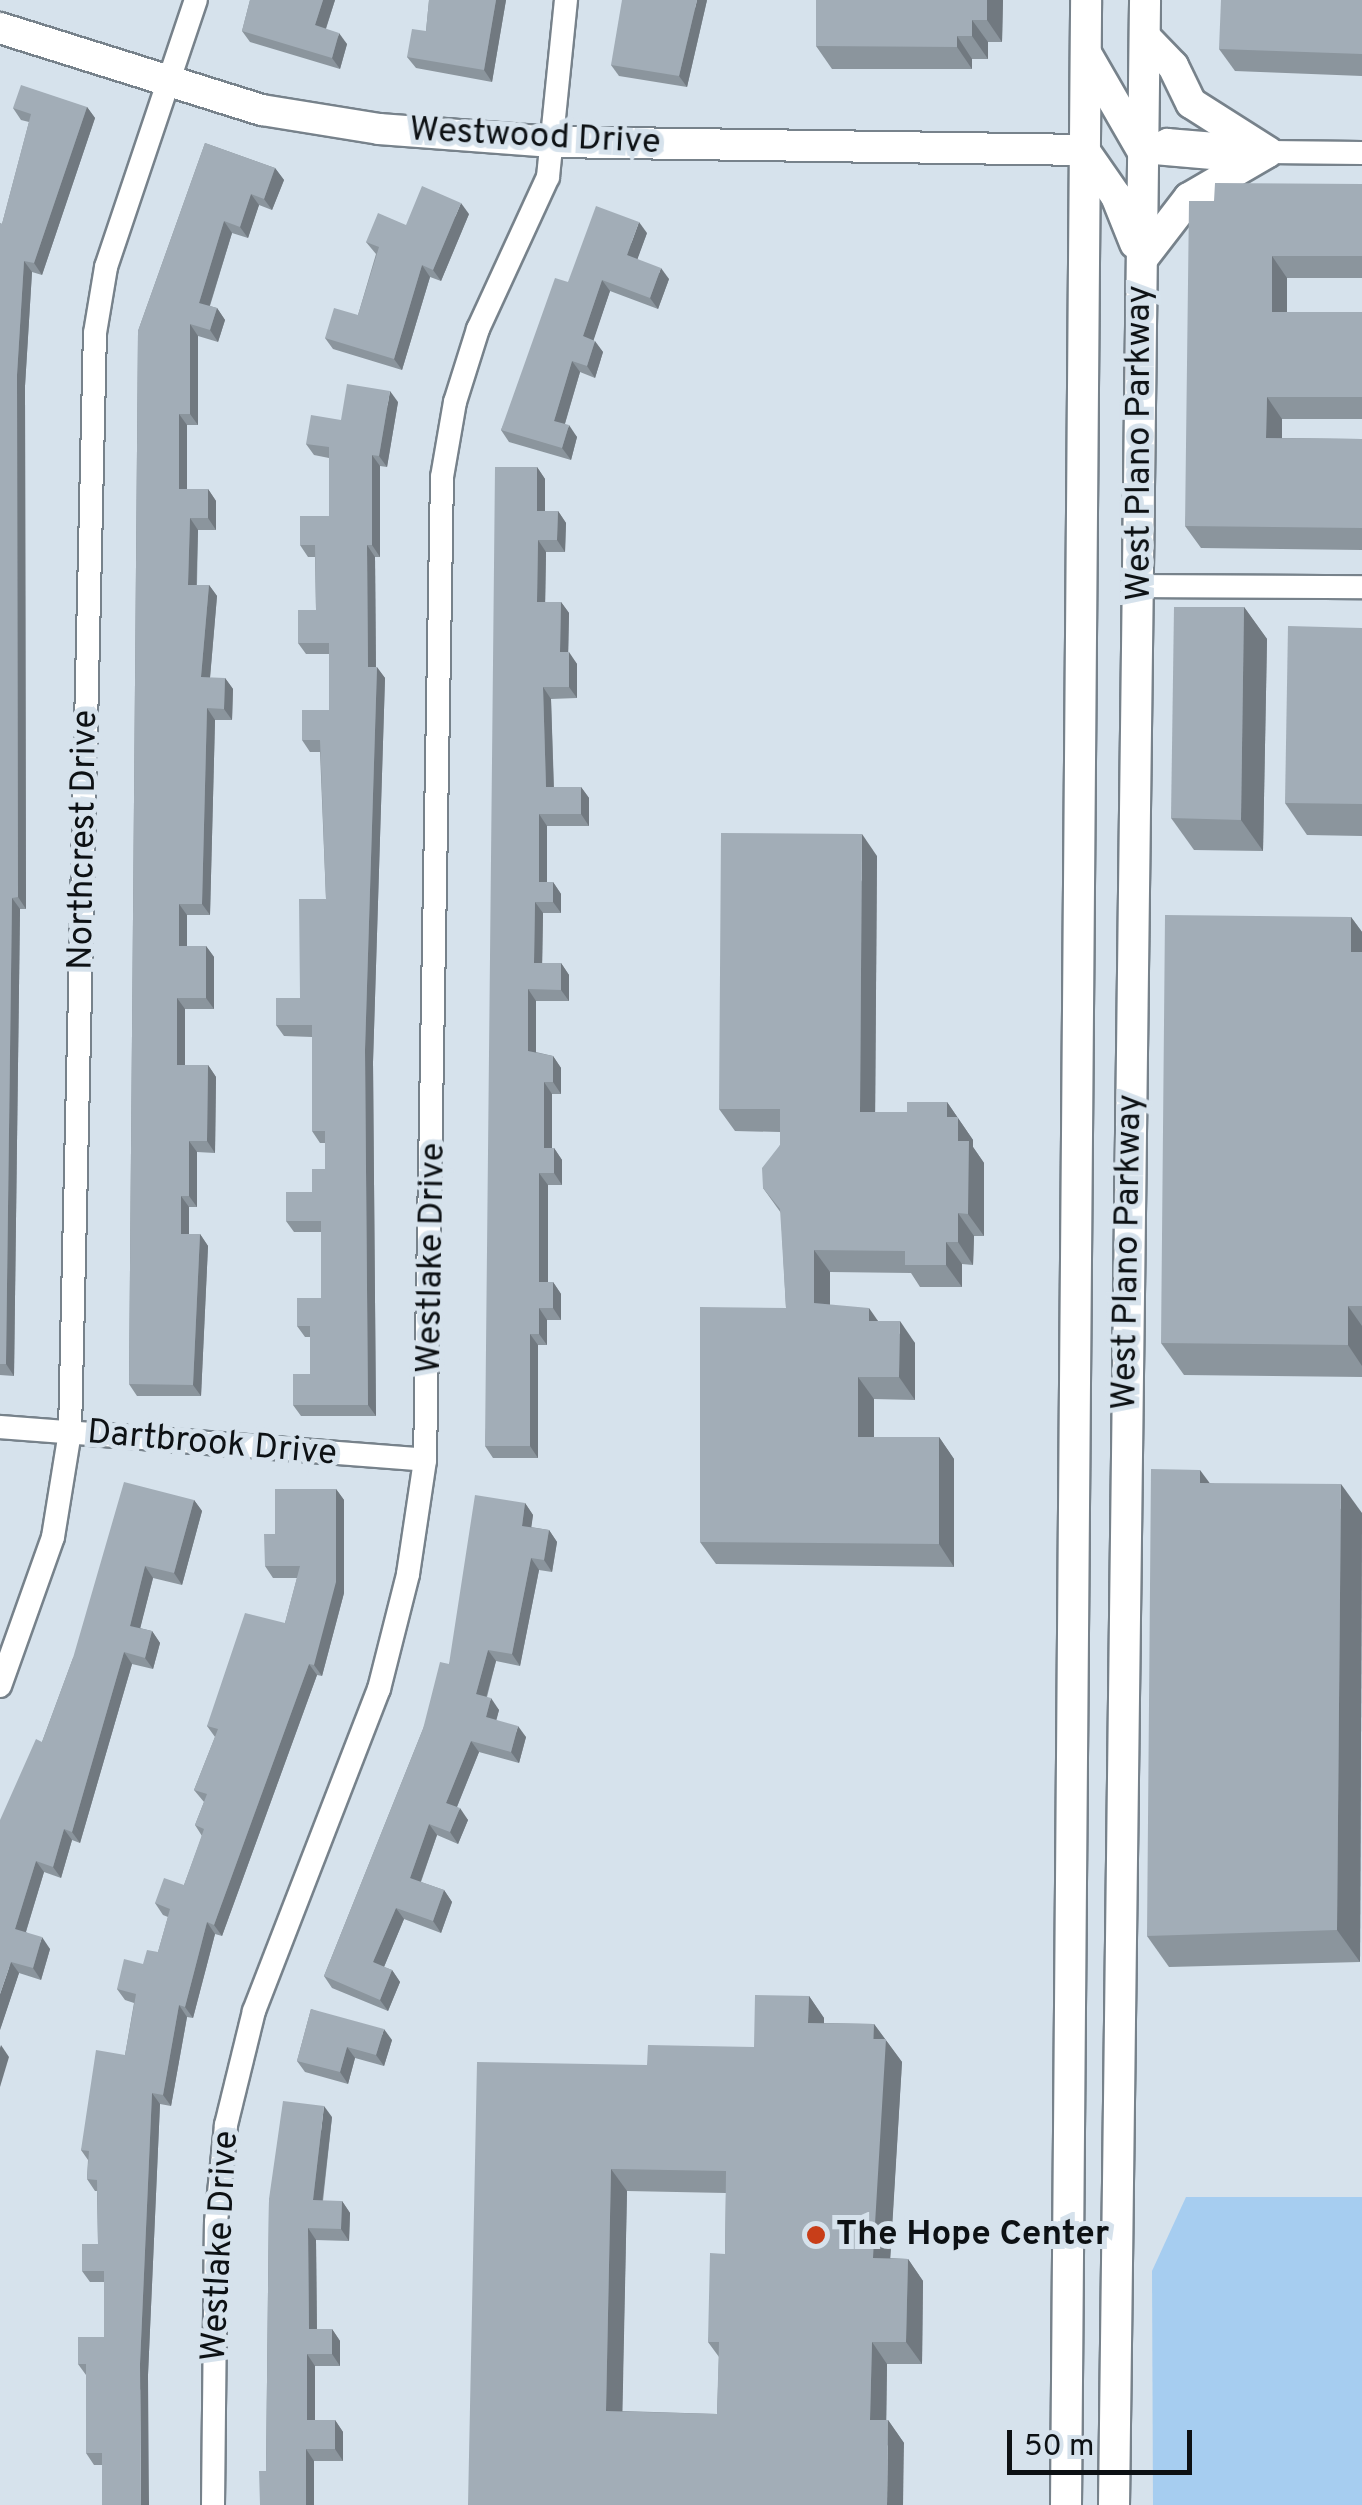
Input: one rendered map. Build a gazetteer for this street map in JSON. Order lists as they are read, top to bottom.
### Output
{
  "streets": {
    "main road": ["Westwood Drive", "West Plano Parkway"],
    "street": ["Northcrest Drive", "Westlake Drive", "Dartbrook Drive"]
  },
  "crossings": [
    ["Westwood Drive", "West Plano Parkway"],
    ["Westwood Drive", "Northcrest Drive"],
    ["Westwood Drive", "Westlake Drive"],
    ["Northcrest Drive", "Dartbrook Drive"],
    ["Westlake Drive", "Dartbrook Drive"]
  ],
  "places": ["The Hope Center"],
  "scale_bar": "50 m"
}
